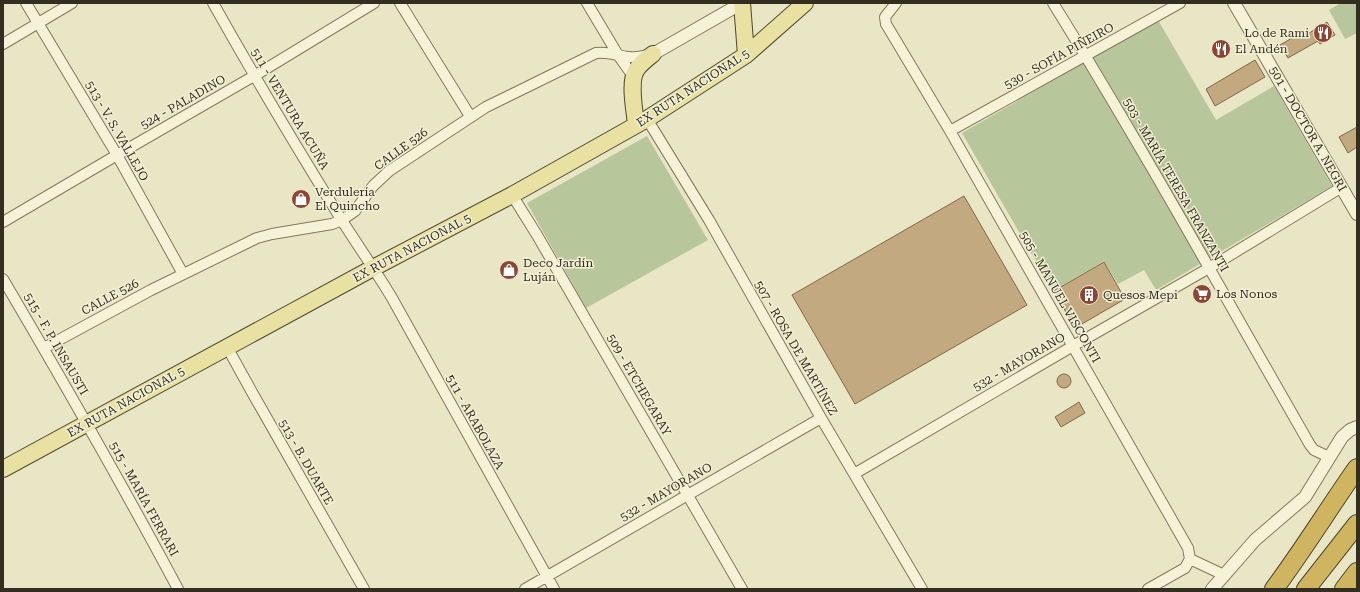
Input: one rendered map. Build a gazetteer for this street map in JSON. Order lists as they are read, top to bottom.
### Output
{
  "streets": {
    "main road": ["EX RUTA NACIONAL 5"],
    "street": [
      "530 - SOFÍA PIÑEIRO",
      "524 - PALADINO",
      "511 - VENTURA ACUÑA",
      "501 - DOCTOR A. NEGRI",
      "513 - V. S. VALLEJO",
      "CALLE 526",
      "503 - MARÍA TERESA FRANZANTI",
      "505 - MANUEL VISCONTI",
      "515 - F. P. INSAUSTI",
      "507 - ROSA DE MARTÍNEZ",
      "532 - MAYORANO",
      "509 - ETCHEGARAY",
      "511 - ARABOLAZA",
      "513 - B. DUARTE",
      "515 - MARÍA FERRARI"
    ]
  },
  "crossings": [
    ["530 - SOFÍA PIÑEIRO", "503 - MARÍA TERESA FRANZANTI"],
    ["530 - SOFÍA PIÑEIRO", "505 - MANUEL VISCONTI"],
    ["EX RUTA NACIONAL 5", "511 - VENTURA ACUÑA"],
    ["EX RUTA NACIONAL 5", "515 - F. P. INSAUSTI"],
    ["EX RUTA NACIONAL 5", "507 - ROSA DE MARTÍNEZ"],
    ["EX RUTA NACIONAL 5", "509 - ETCHEGARAY"],
    ["EX RUTA NACIONAL 5", "511 - ARABOLAZA"],
    ["EX RUTA NACIONAL 5", "513 - B. DUARTE"],
    ["EX RUTA NACIONAL 5", "515 - MARÍA FERRARI"],
    ["524 - PALADINO", "511 - VENTURA ACUÑA"],
    ["524 - PALADINO", "513 - V. S. VALLEJO"],
    ["511 - VENTURA ACUÑA", "CALLE 526"],
    ["511 - VENTURA ACUÑA", "511 - ARABOLAZA"],
    ["501 - DOCTOR A. NEGRI", "532 - MAYORANO"],
    ["513 - V. S. VALLEJO", "CALLE 526"],
    ["CALLE 526", "515 - F. P. INSAUSTI"],
    ["503 - MARÍA TERESA FRANZANTI", "532 - MAYORANO"],
    ["505 - MANUEL VISCONTI", "532 - MAYORANO"],
    ["515 - F. P. INSAUSTI", "515 - MARÍA FERRARI"],
    ["507 - ROSA DE MARTÍNEZ", "532 - MAYORANO"],
    ["532 - MAYORANO", "509 - ETCHEGARAY"],
    ["532 - MAYORANO", "511 - ARABOLAZA"]
  ],
  "places": {
    "restaurant": ["Lo de Rami", "El Andén"],
    "shop": ["Verdulería El Quincho", "Deco Jardín Luján"],
    "supermarket": ["Los Nonos"],
    "building": ["Quesos Mepi"]
  }
}
